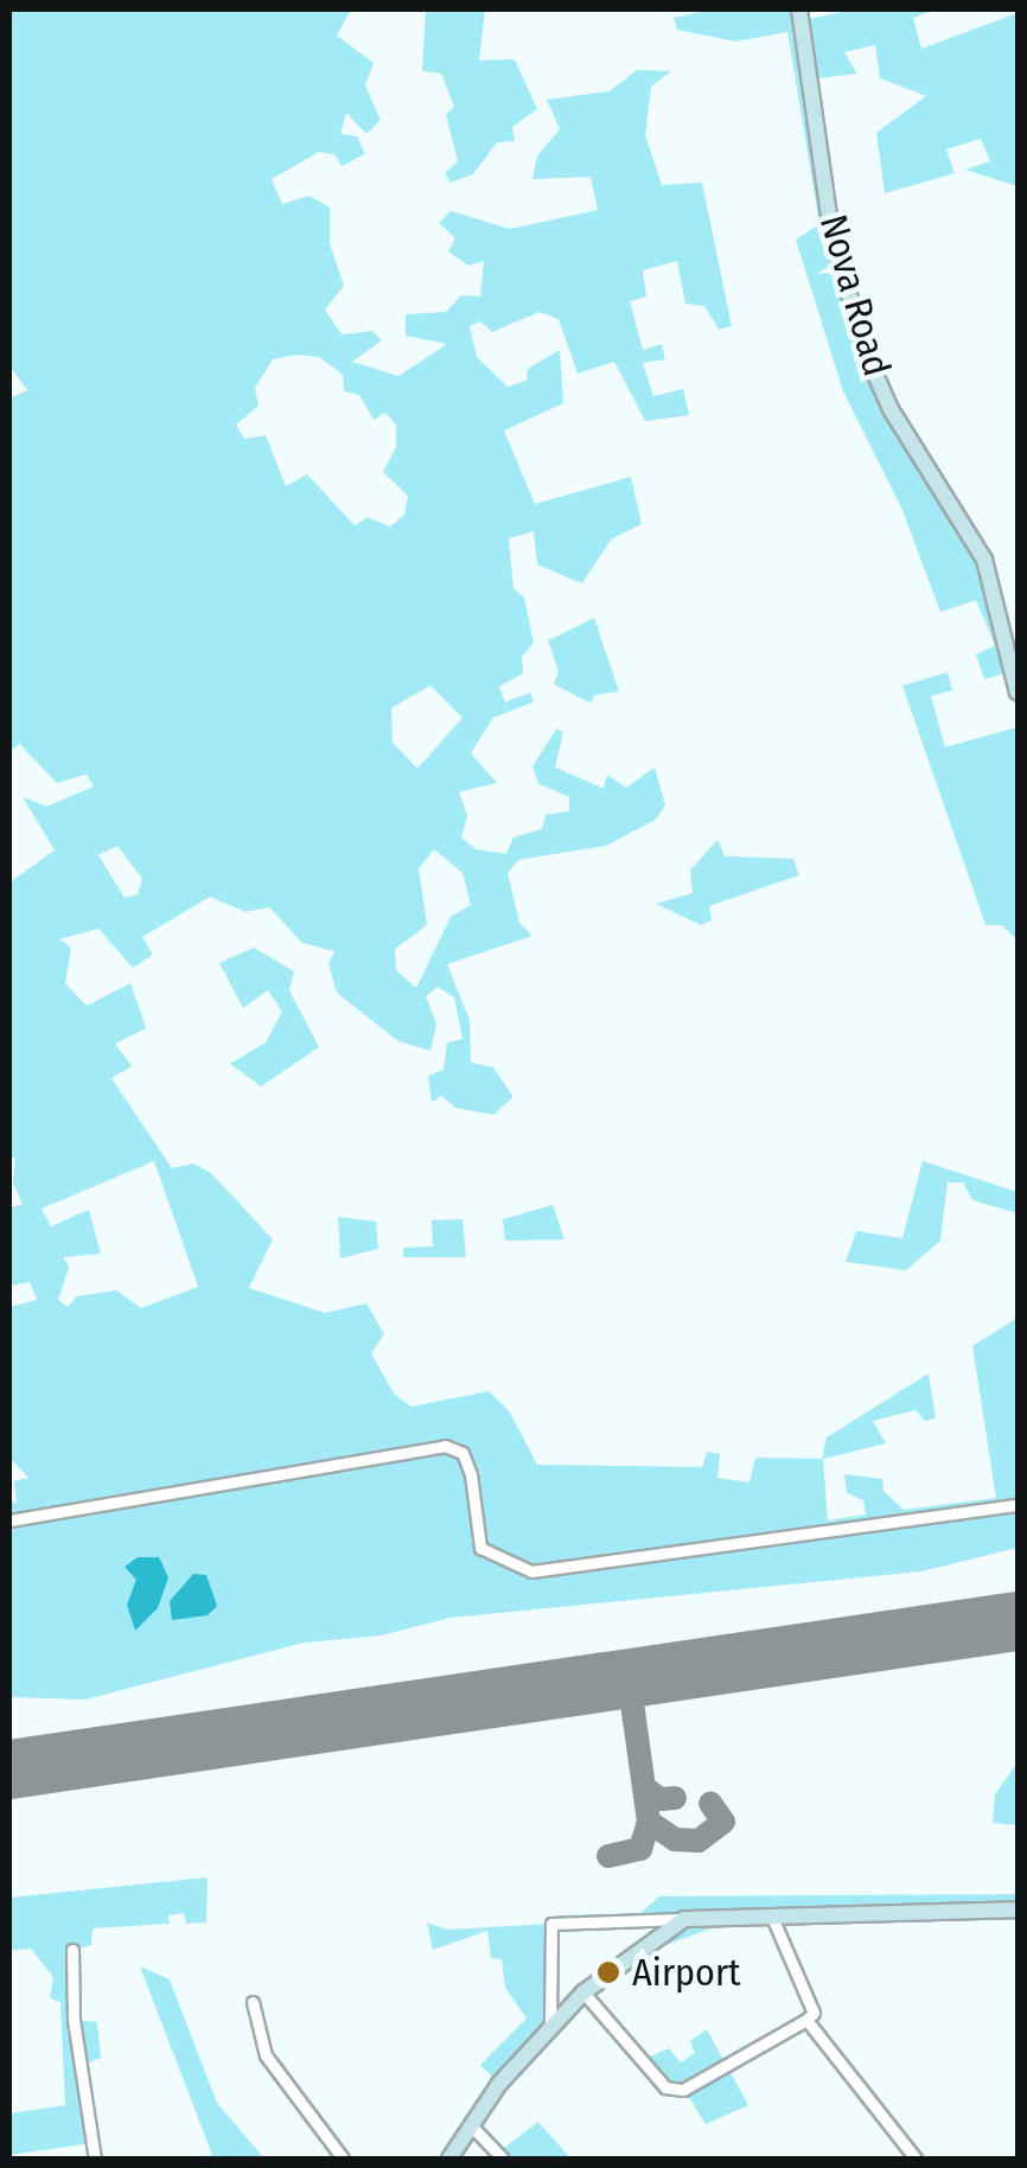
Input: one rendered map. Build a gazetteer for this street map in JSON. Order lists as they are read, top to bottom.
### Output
{
  "streets": {
    "street": ["Nova Road"]
  },
  "places": ["Airport"]
}
